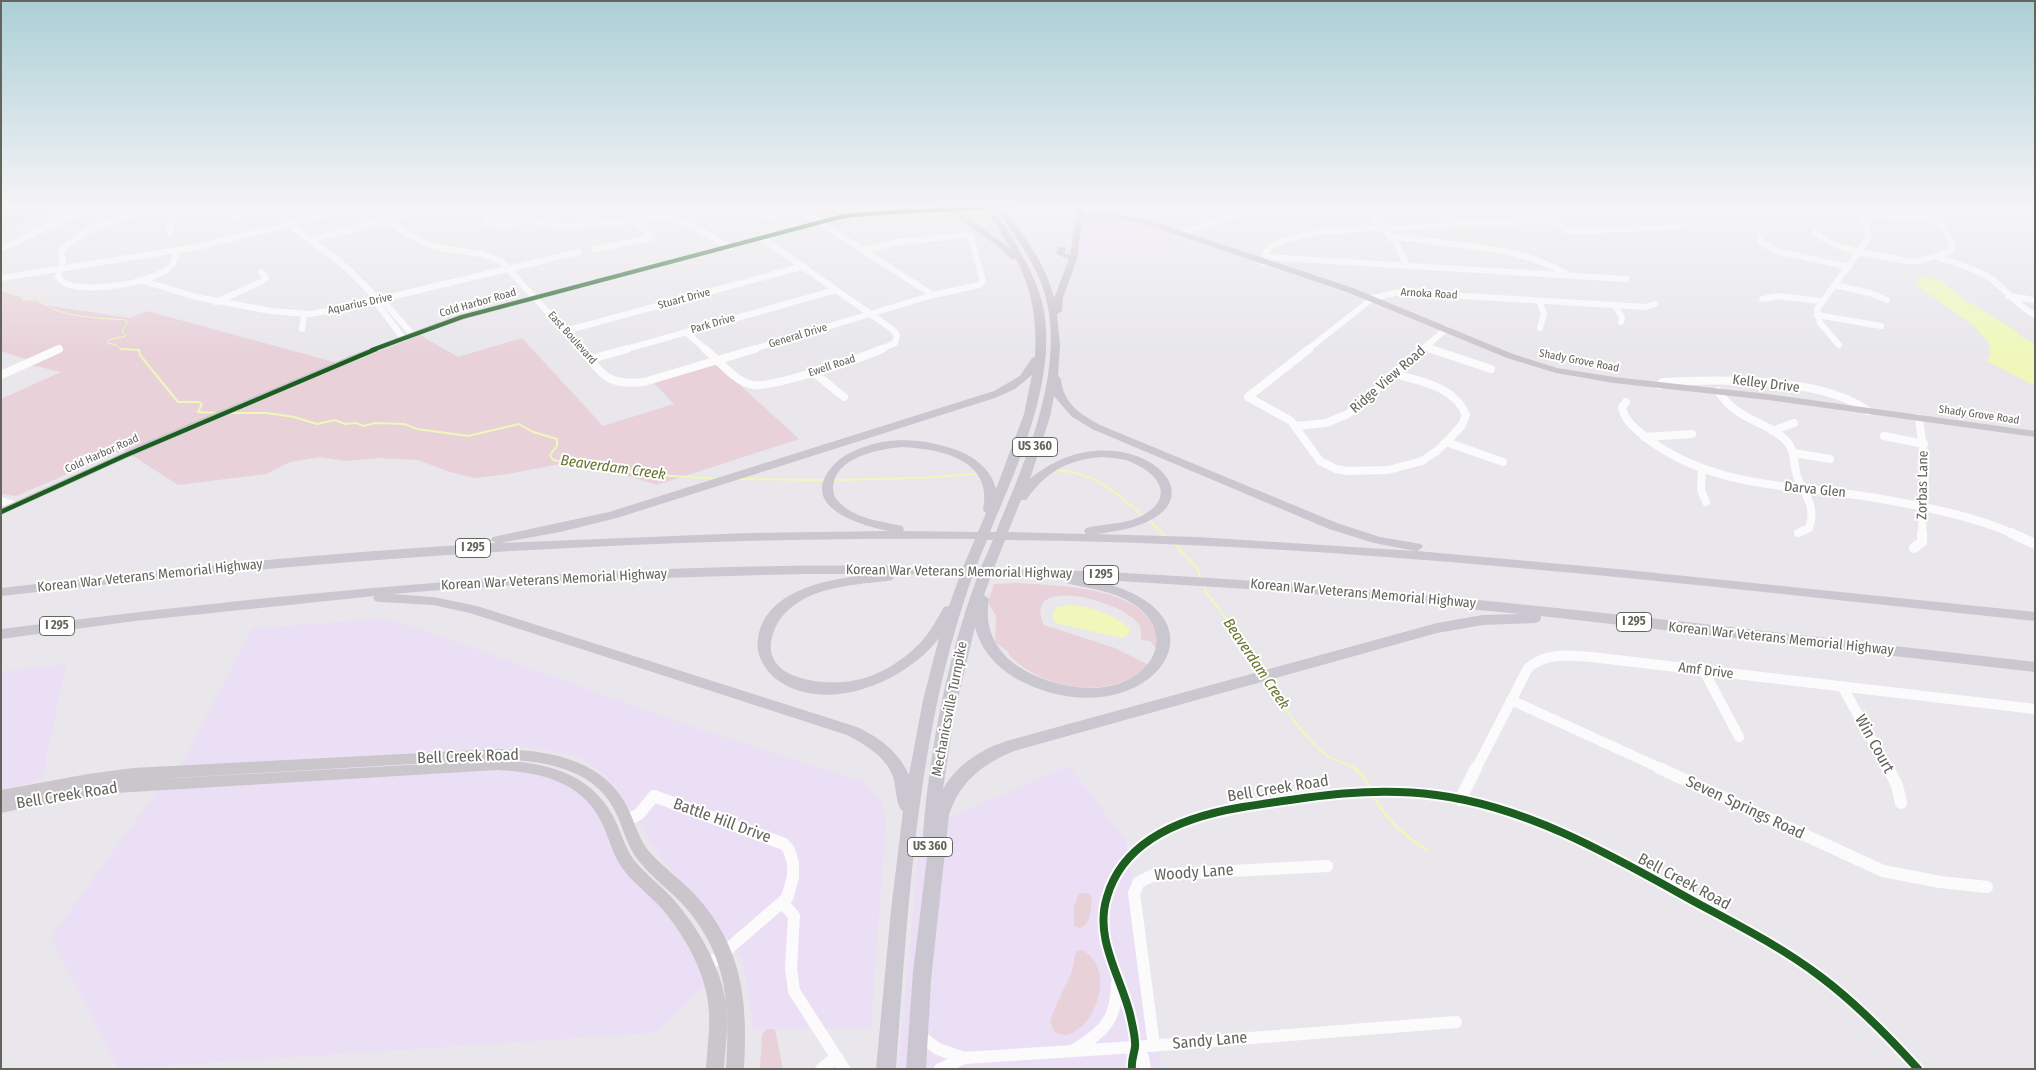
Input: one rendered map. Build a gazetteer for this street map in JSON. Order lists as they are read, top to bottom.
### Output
{
  "streets": {
    "highway": [
      "US 360",
      "I 295",
      "Korean War Veterans Memorial Highway",
      "Mechanicsville Turnpike"
    ],
    "main road": ["Cold Harbor Road", "Shady Grove Road", "Bell Creek Road"],
    "street": [
      "Arnoka Road",
      "Stuart Drive",
      "Aquarius Drive",
      "Park Drive",
      "General Drive",
      "East Boulevard",
      "Ewell Road",
      "Ridge View Road",
      "Kelley Drive",
      "Zorbas Lane",
      "Darva Glen",
      "Amf Drive",
      "Win Court",
      "Seven Springs Road",
      "Battle Hill Drive",
      "Woody Lane",
      "Sandy Lane"
    ]
  },
  "crossings": [
    ["Arnoka Road", "Shady Grove Road"],
    ["Arnoka Road", "Ridge View Road"],
    ["Stuart Drive", "East Boulevard"],
    ["Cold Harbor Road", "East Boulevard"],
    ["Aquarius Drive", "East Boulevard"],
    ["Park Drive", "East Boulevard"],
    ["General Drive", "East Boulevard"],
    ["General Drive", "Ewell Road"],
    ["Shady Grove Road", "Ridge View Road"],
    ["Shady Grove Road", "Kelley Drive"],
    ["Shady Grove Road", "Zorbas Lane"],
    ["US 360", "Mechanicsville Turnpike"],
    ["Zorbas Lane", "Darva Glen"],
    ["Korean War Veterans Memorial Highway", "Mechanicsville Turnpike"],
    ["Amf Drive", "Win Court"],
    ["Amf Drive", "Bell Creek Road"],
    ["Amf Drive", "Seven Springs Road"],
    ["Mechanicsville Turnpike", "Sandy Lane"],
    ["Bell Creek Road", "Battle Hill Drive"],
    ["Bell Creek Road", "Sandy Lane"],
    ["Woody Lane", "Sandy Lane"]
  ],
  "water": ["Beaverdam Creek"]
}
